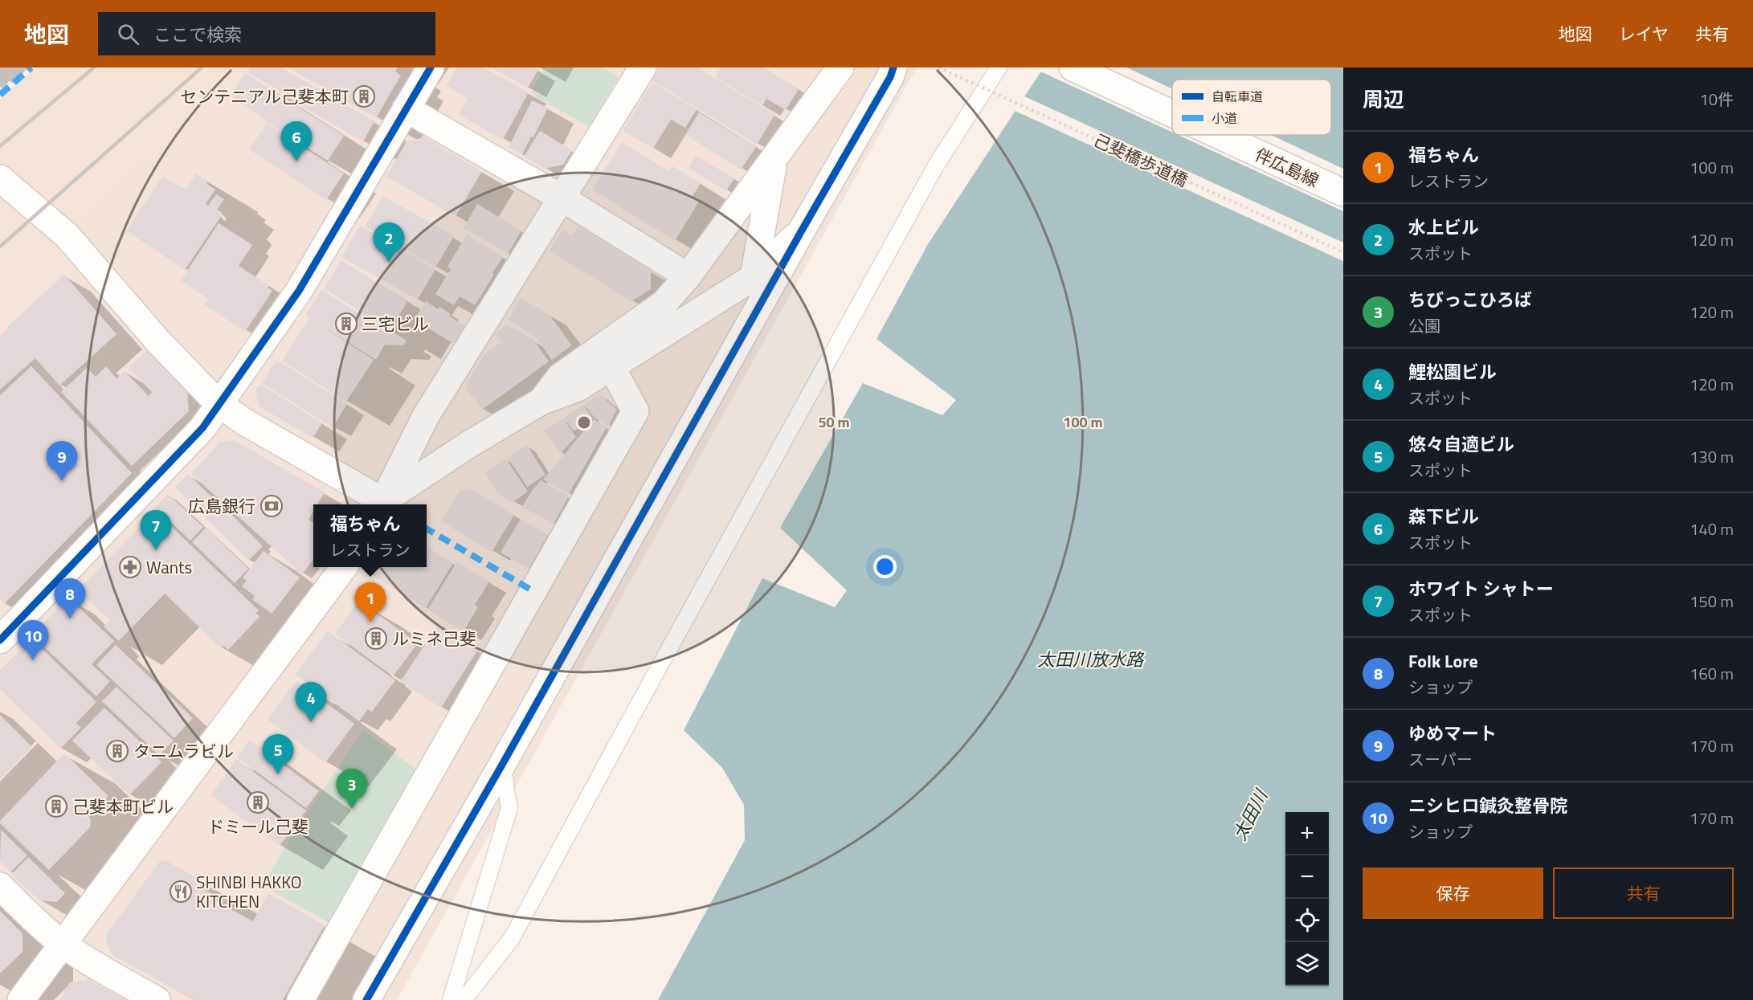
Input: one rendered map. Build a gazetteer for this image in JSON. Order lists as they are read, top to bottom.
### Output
{
  "streets": {
    "street": ["伴広島線"],
    "path": ["己斐橋歩道橋"]
  },
  "water": ["太田川放水路", "太田川"],
  "places": {
    "building": [
      "センテニアル己斐本町",
      "三宅ビル",
      "ルミネ己斐",
      "タニムラビル",
      "ドミール己斐",
      "己斐本町ビル"
    ],
    "bank": ["広島銀行"],
    "pharmacy": ["Wants"],
    "restaurant": ["SHINBI HAKKO KITCHEN"]
  },
  "legend": ["自転車道", "小道"],
  "page": {
    "header": "地図",
    "search": "ここで検索",
    "nav": ["地図", "レイヤ", "共有"],
    "heading": ["周辺", "10件"],
    "pins": [
      "6",
      "2",
      "9",
      "7",
      "8",
      "1",
      "10",
      "4",
      "5",
      "3"
    ],
    "list": [
      {
        "mark": "1",
        "name": "福ちゃん",
        "note": "レストラン",
        "value": "100 m"
      },
      {
        "mark": "2",
        "name": "水上ビル",
        "note": "スポット",
        "value": "120 m"
      },
      {
        "mark": "3",
        "name": "ちびっこひろば",
        "note": "公園",
        "value": "120 m"
      },
      {
        "mark": "4",
        "name": "鯉松園ビル",
        "note": "スポット",
        "value": "120 m"
      },
      {
        "mark": "5",
        "name": "悠々自適ビル",
        "note": "スポット",
        "value": "130 m"
      },
      {
        "mark": "6",
        "name": "森下ビル",
        "note": "スポット",
        "value": "140 m"
      },
      {
        "mark": "7",
        "name": "ホワイト シャトー",
        "note": "スポット",
        "value": "150 m"
      },
      {
        "mark": "8",
        "name": "Folk Lore",
        "note": "ショップ",
        "value": "160 m"
      },
      {
        "mark": "9",
        "name": "ゆめマート",
        "note": "スーパー",
        "value": "170 m"
      },
      {
        "mark": "10",
        "name": "ニシヒロ鍼灸整骨院",
        "note": "ショップ",
        "value": "170 m"
      }
    ],
    "popup": ["福ちゃん", "レストラン"],
    "map_buttons": ["+", "−"],
    "buttons": ["保存", "共有"]
  },
  "rings": ["50 m", "100 m"]
}
